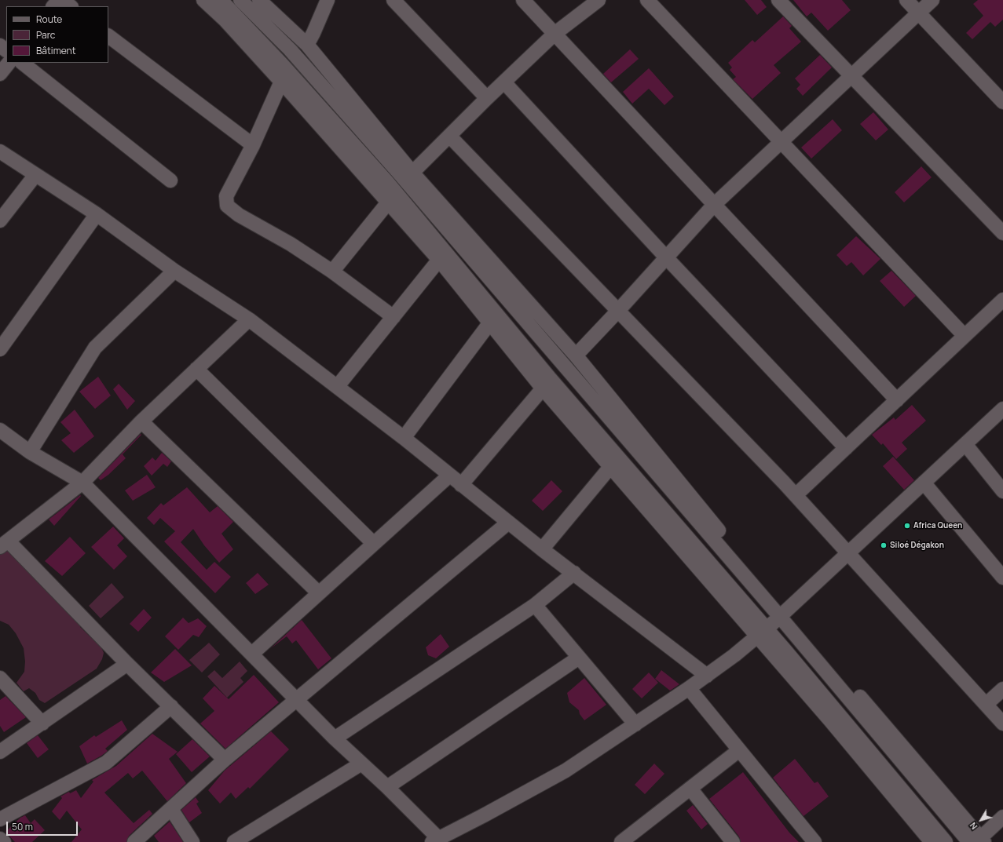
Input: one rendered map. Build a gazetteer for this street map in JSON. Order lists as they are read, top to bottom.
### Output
{
  "places": ["Africa Queen", "Siloé Dégakon"],
  "legend": ["Route", "Parc", "Bâtiment"],
  "scale_bar": "50 m",
  "north": "bottom left"
}
